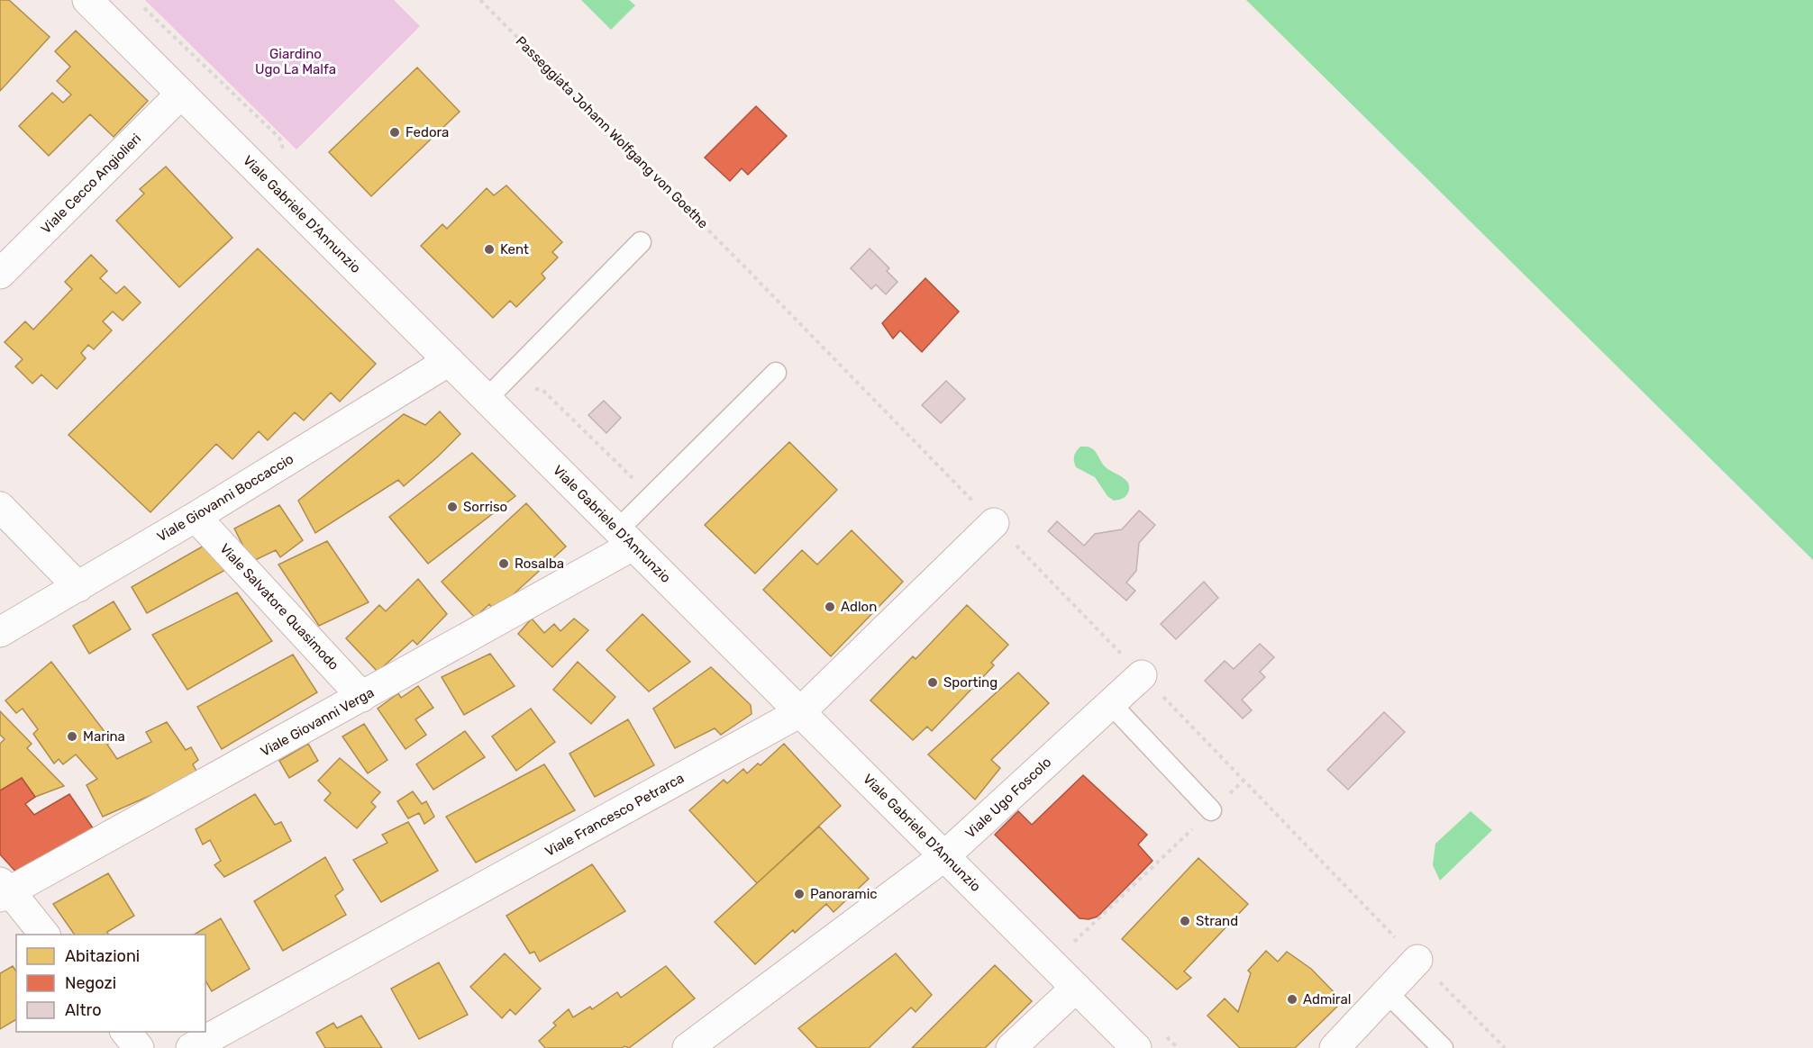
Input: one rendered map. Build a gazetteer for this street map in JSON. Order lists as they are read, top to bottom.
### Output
{
  "streets": {
    "street": [
      "Viale Cecco Angiolieri",
      "Viale Gabriele D'Annunzio",
      "Viale Giovanni Boccaccio",
      "Viale Salvatore Quasimodo",
      "Viale Giovanni Verga",
      "Viale Ugo Foscolo",
      "Viale Francesco Petrarca"
    ],
    "path": ["Passeggiata Johann Wolfgang von Goethe"]
  },
  "crossings": [
    ["Viale Cecco Angiolieri", "Viale Gabriele D'Annunzio"],
    ["Viale Gabriele D'Annunzio", "Viale Giovanni Boccaccio"],
    ["Viale Gabriele D'Annunzio", "Viale Giovanni Verga"],
    ["Viale Gabriele D'Annunzio", "Viale Ugo Foscolo"],
    ["Viale Gabriele D'Annunzio", "Viale Francesco Petrarca"],
    ["Viale Giovanni Boccaccio", "Viale Salvatore Quasimodo"],
    ["Viale Salvatore Quasimodo", "Viale Giovanni Verga"]
  ],
  "parks": ["Giardino Ugo La Malfa"],
  "places": [
    "Fedora",
    "Kent",
    "Sorriso",
    "Rosalba",
    "Adlon",
    "Sporting",
    "Marina",
    "Panoramic",
    "Strand",
    "Admiral"
  ],
  "legend": ["Abitazioni", "Negozi", "Altro"]
}
